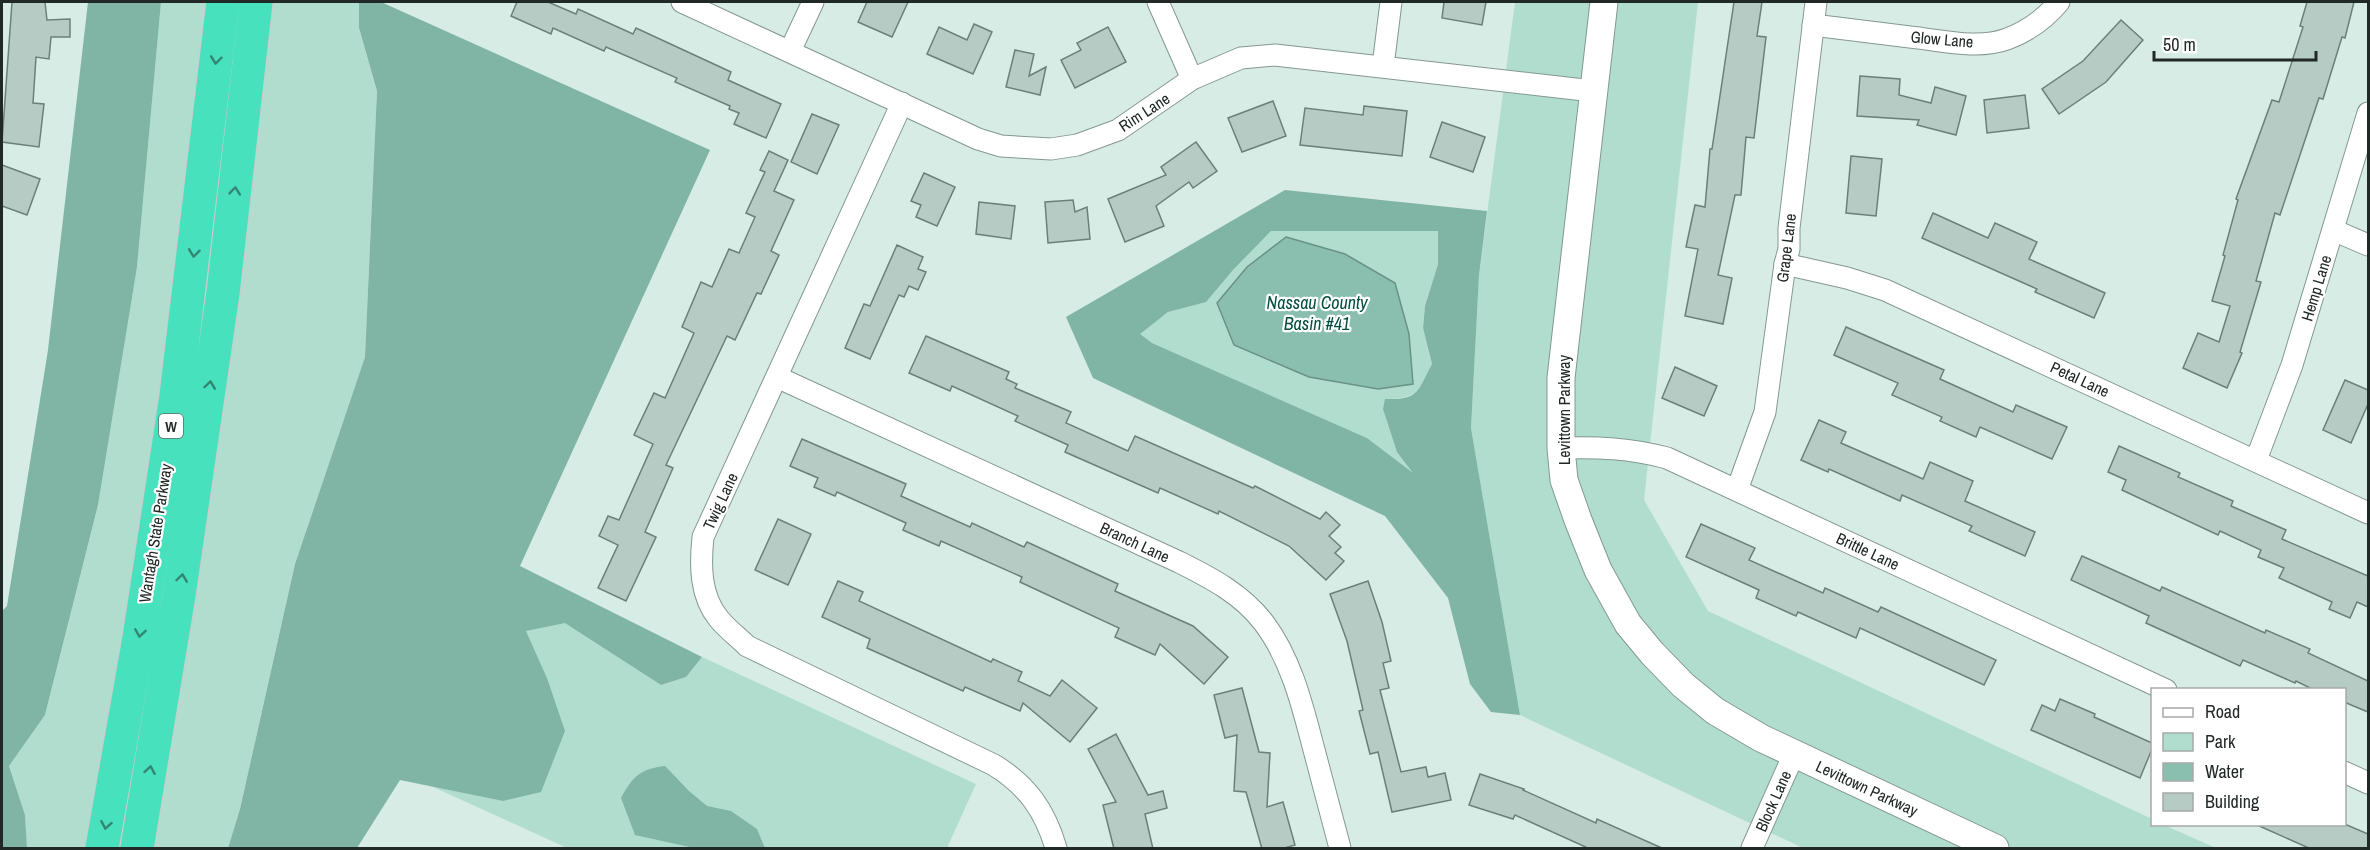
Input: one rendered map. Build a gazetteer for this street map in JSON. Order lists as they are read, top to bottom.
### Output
{
  "streets": {
    "highway": ["W", "Wantagh State Parkway"],
    "street": [
      "Glow Lane",
      "Rim Lane",
      "Grape Lane",
      "Hemp Lane",
      "Petal Lane",
      "Levittown Parkway",
      "Twig Lane",
      "Branch Lane",
      "Brittle Lane",
      "Block Lane"
    ]
  },
  "crossings": [
    ["Glow Lane", "Grape Lane"],
    ["Rim Lane", "Levittown Parkway"],
    ["Rim Lane", "Twig Lane"],
    ["Grape Lane", "Petal Lane"],
    ["Grape Lane", "Brittle Lane"],
    ["Hemp Lane", "Petal Lane"],
    ["Levittown Parkway", "Brittle Lane"],
    ["Levittown Parkway", "Block Lane"],
    ["Twig Lane", "Branch Lane"]
  ],
  "water": ["Nassau County Basin #41"],
  "legend": [
    "Road",
    "Park",
    "Water",
    "Building"
  ],
  "scale_bar": "50 m"
}
